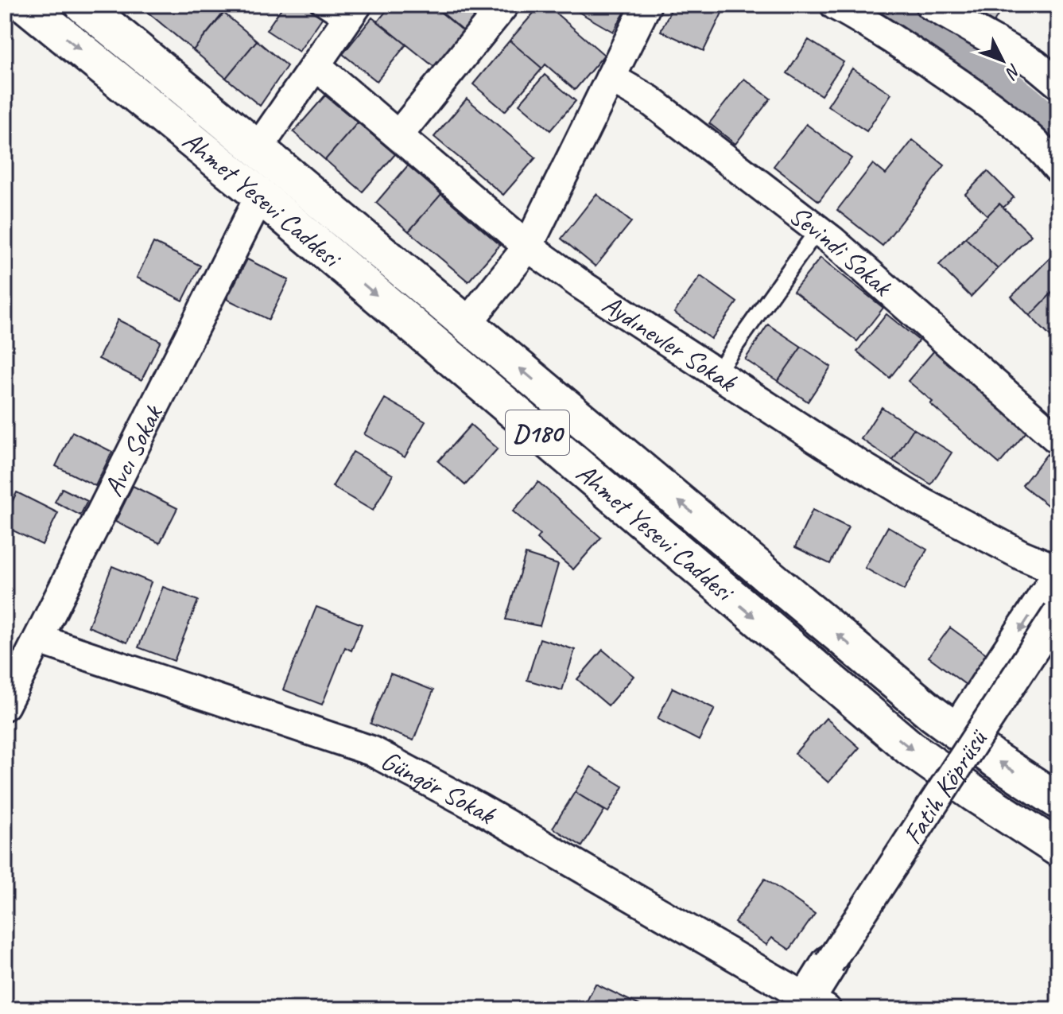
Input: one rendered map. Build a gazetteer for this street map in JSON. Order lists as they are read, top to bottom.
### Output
{
  "streets": {
    "main road": ["Ahmet Yesevi Caddesi", "D180"],
    "street": [
      "Sevindi Sokak",
      "Aydınevler Sokak",
      "Avcı Sokak",
      "Güngör Sokak",
      "Fatih Köprüsü"
    ]
  },
  "crossings": [
    ["Ahmet Yesevi Caddesi", "Avcı Sokak"],
    ["Avcı Sokak", "Güngör Sokak"]
  ],
  "north": "bottom right"
}
